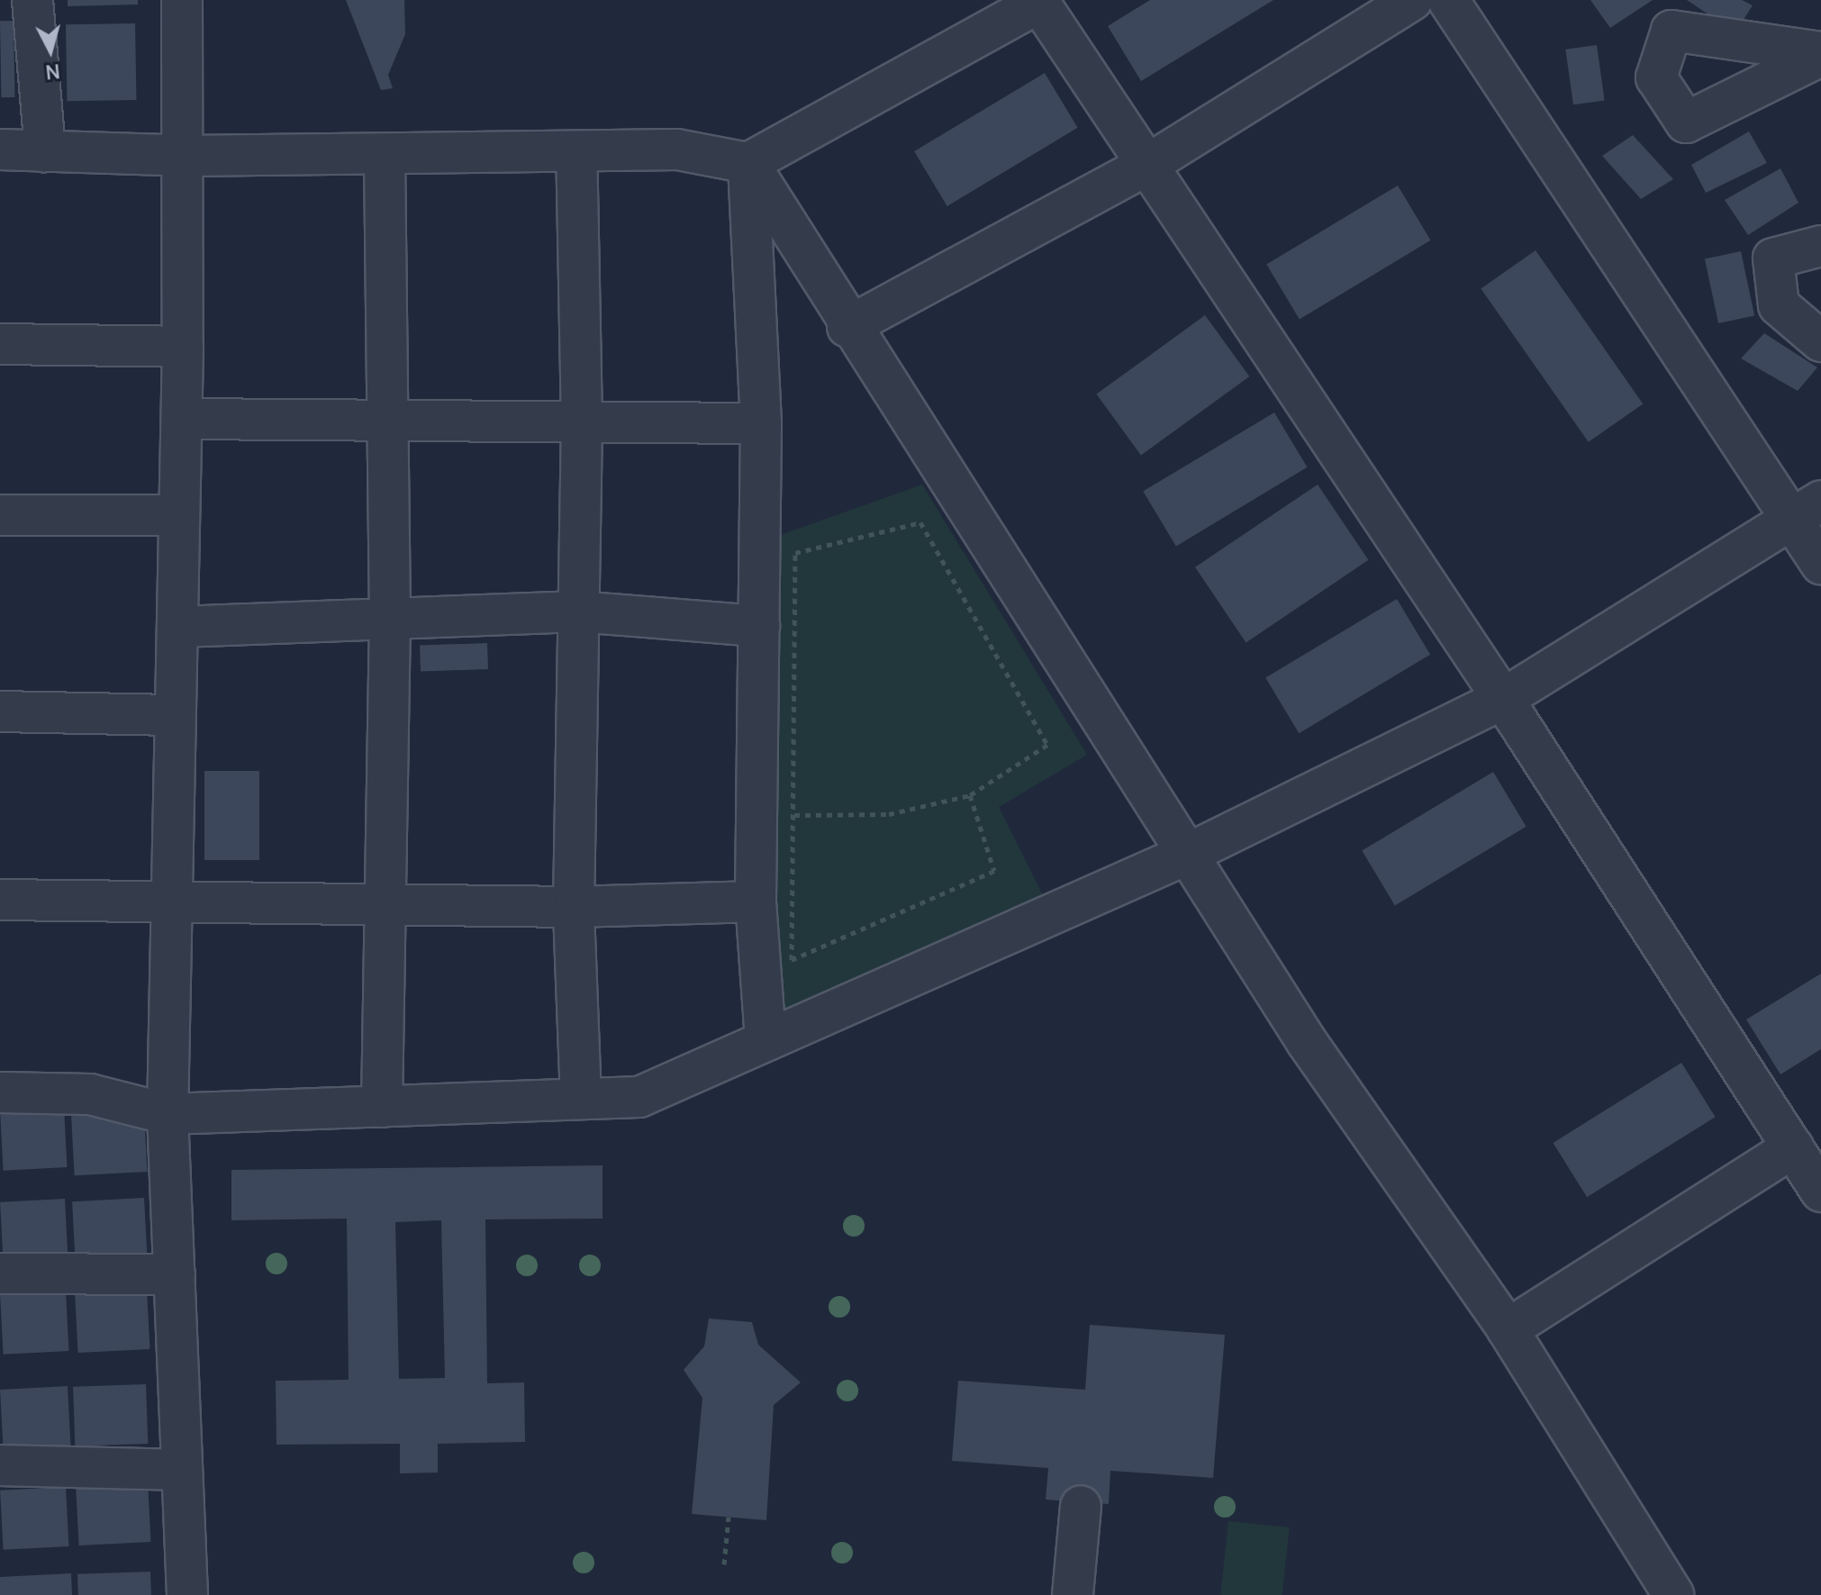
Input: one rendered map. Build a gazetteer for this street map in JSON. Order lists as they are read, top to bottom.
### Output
{
  "north": "bottom"
}
